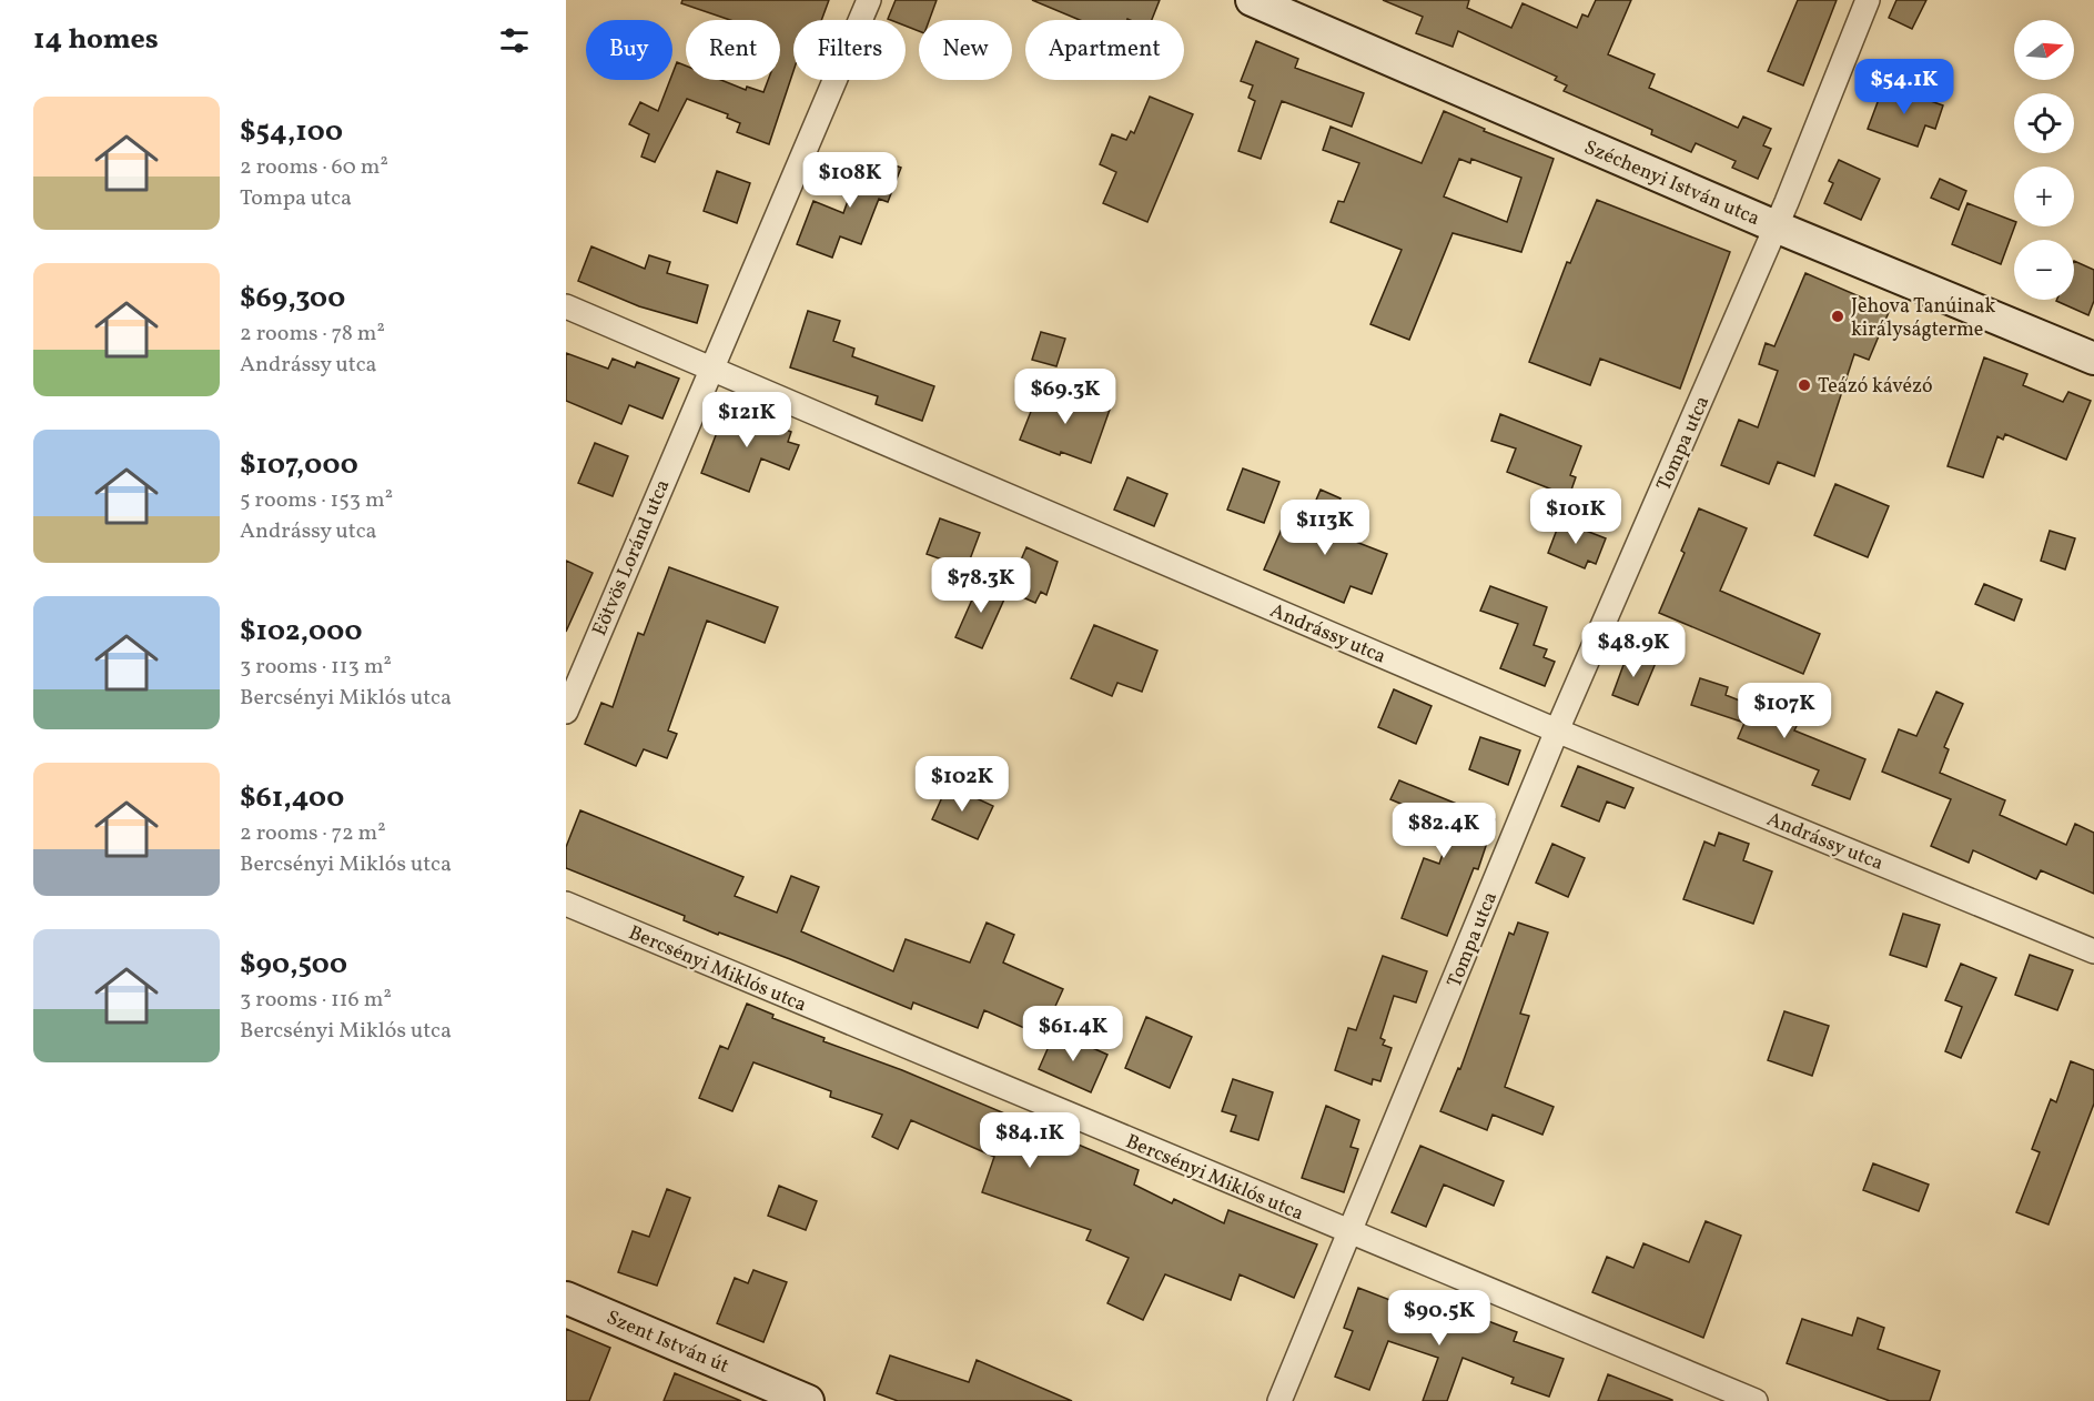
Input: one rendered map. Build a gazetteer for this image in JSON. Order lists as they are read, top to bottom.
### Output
{
  "streets": {
    "street": [
      "Széchenyi István utca",
      "Tompa utca",
      "Eötvös Loránd utca",
      "Andrássy utca",
      "Bercsényi Miklós utca",
      "Szent István út"
    ]
  },
  "crossings": [
    ["Széchenyi István utca", "Tompa utca"],
    ["Tompa utca", "Andrássy utca"],
    ["Tompa utca", "Bercsényi Miklós utca"],
    ["Eötvös Loránd utca", "Andrássy utca"]
  ],
  "places": ["Jehova Tanúinak királyságterme", "Teázó kávézó"],
  "north": "right",
  "page": {
    "heading": "14 homes",
    "map_buttons": ["+", "−"],
    "chip": [
      "Buy",
      "Rent",
      "Filters",
      "New",
      "Apartment"
    ],
    "price": [
      "$54.1K",
      "$108K",
      "$69.3K",
      "$121K",
      "$101K",
      "$113K",
      "$78.3K",
      "$48.9K",
      "$107K",
      "$102K",
      "$82.4K",
      "$61.4K",
      "$84.1K",
      "$90.5K"
    ],
    "list": [
      {
        "name": "$54,100",
        "note": "2 rooms · 60 m² · Tompa utca"
      },
      {
        "name": "$69,300",
        "note": "2 rooms · 78 m² · Andrássy utca"
      },
      {
        "name": "$107,000",
        "note": "5 rooms · 153 m² · Andrássy utca"
      },
      {
        "name": "$102,000",
        "note": "3 rooms · 113 m² · Bercsényi Miklós utca"
      },
      {
        "name": "$61,400",
        "note": "2 rooms · 72 m² · Bercsényi Miklós utca"
      },
      {
        "name": "$90,500",
        "note": "3 rooms · 116 m² · Bercsényi Miklós utca"
      }
    ]
  }
}
